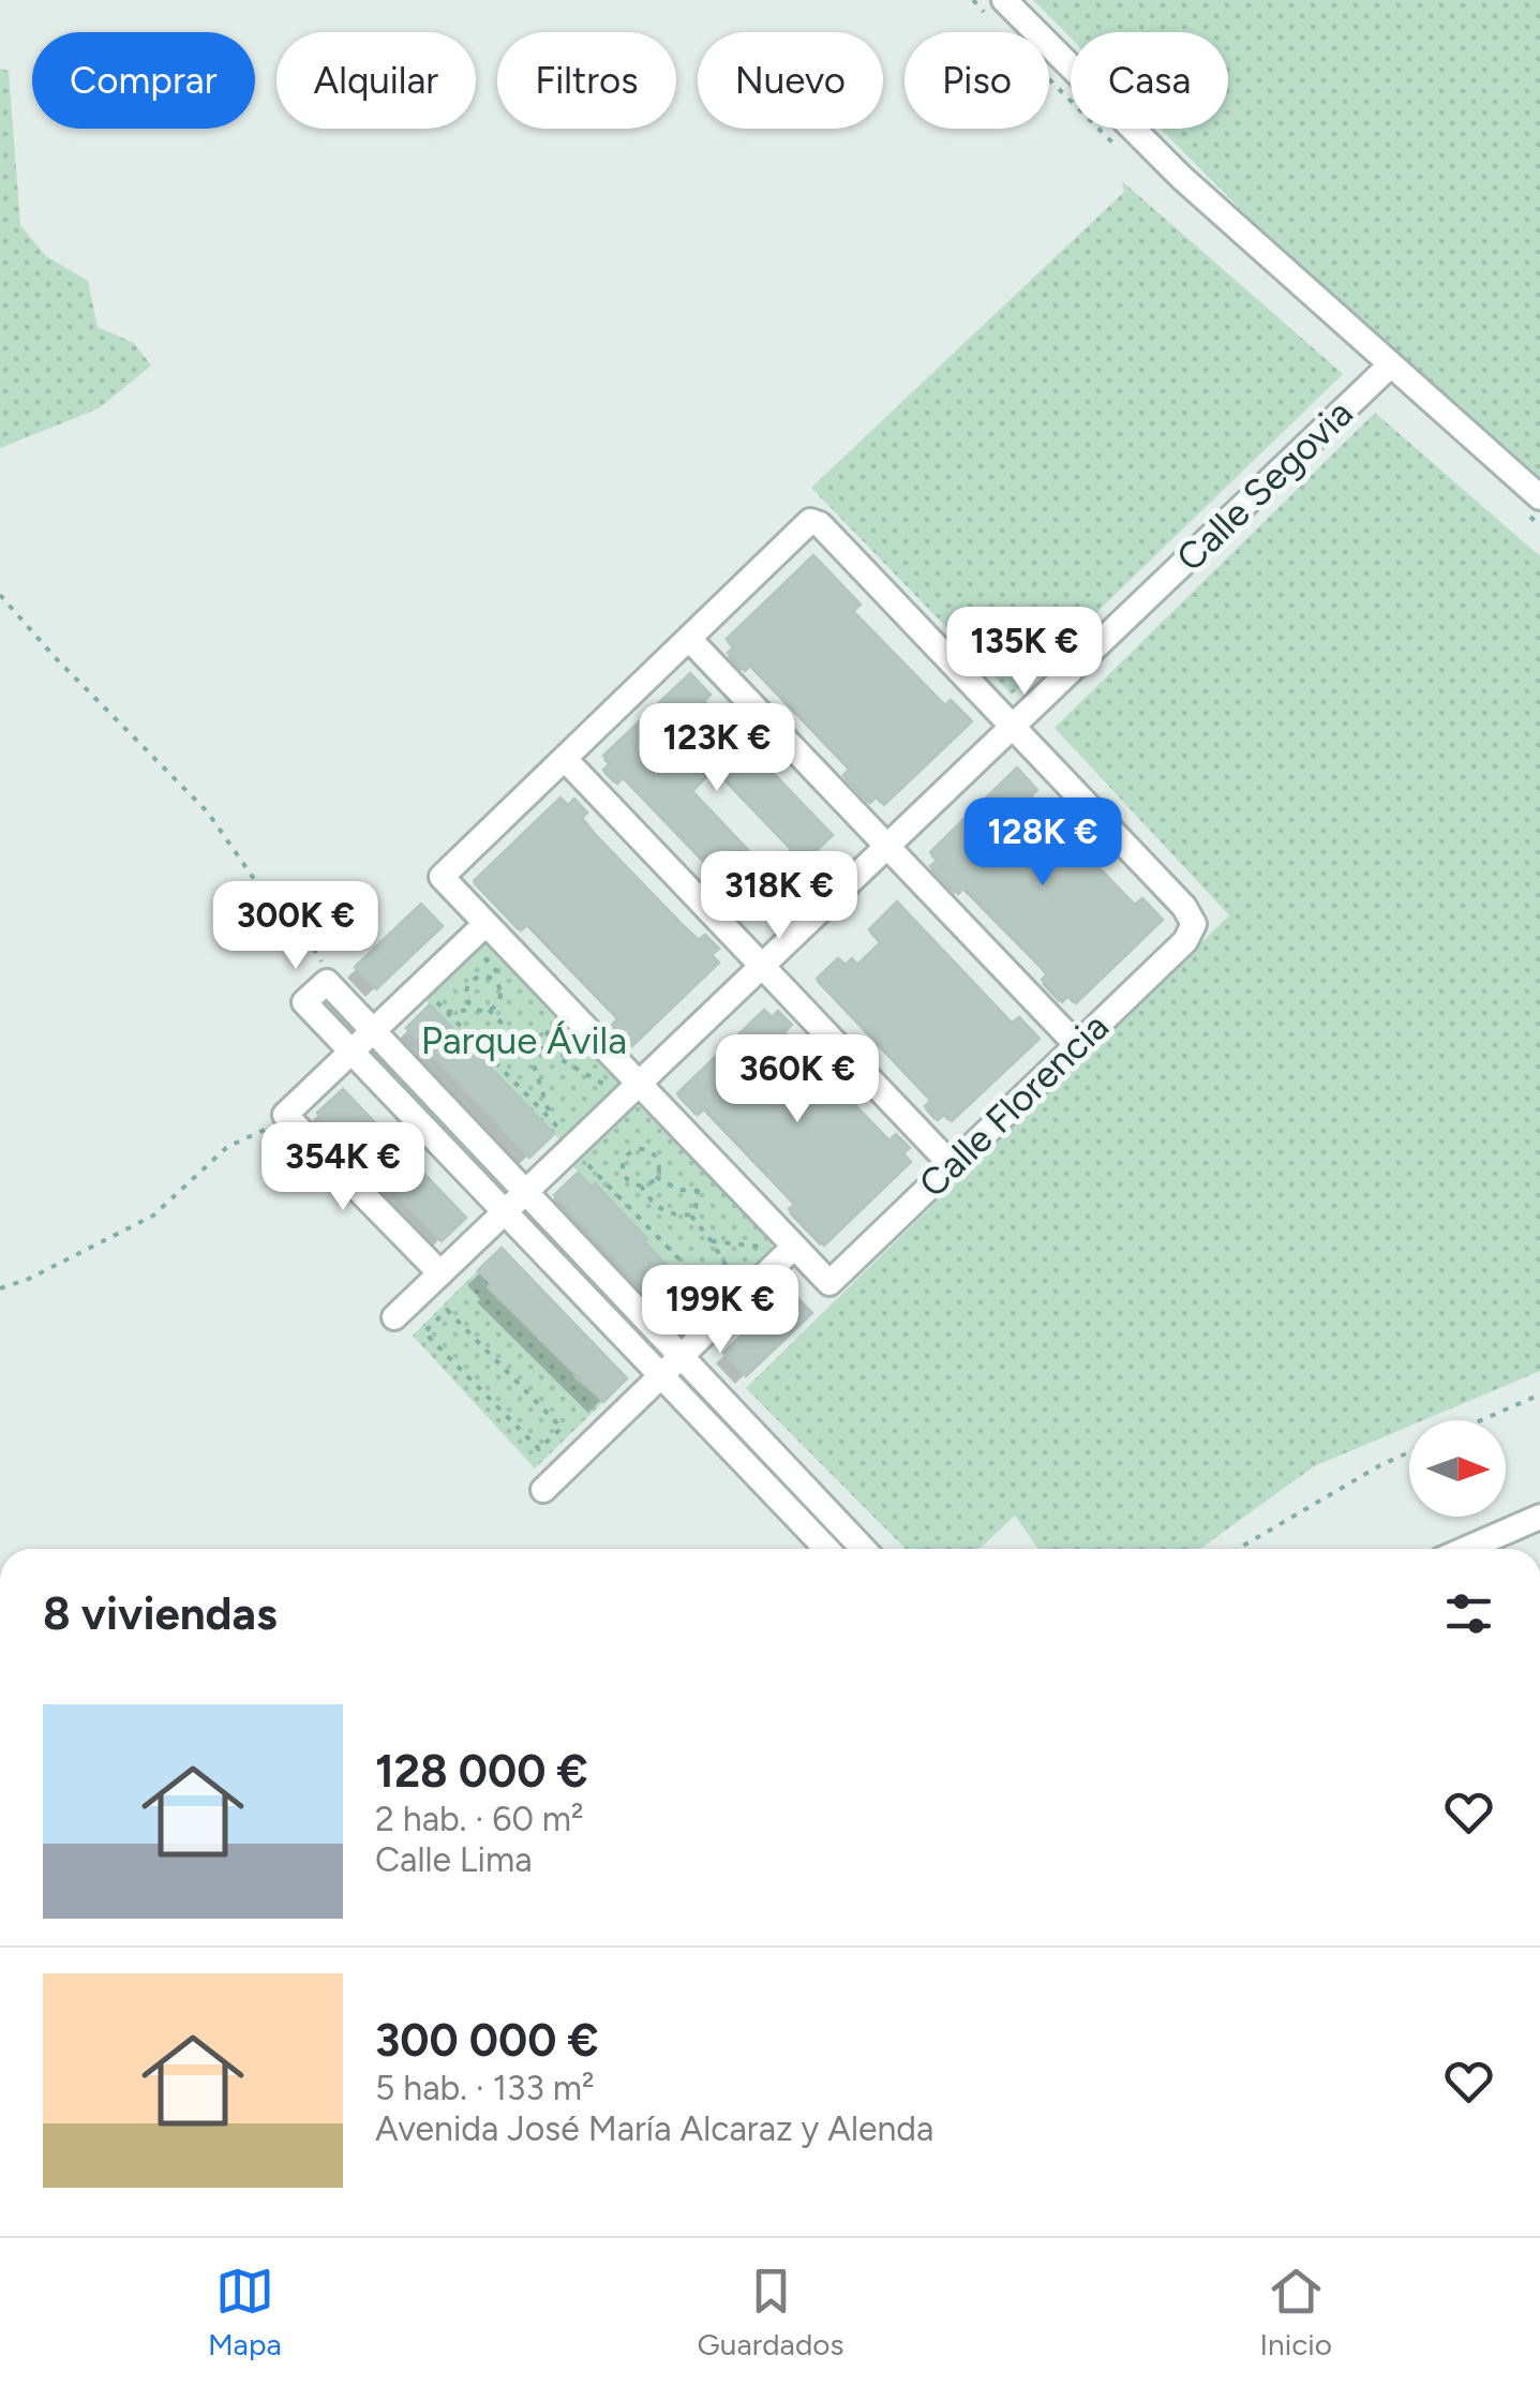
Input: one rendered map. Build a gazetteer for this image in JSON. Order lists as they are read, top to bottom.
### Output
{
  "streets": {
    "street": ["Calle Segovia", "Calle Florencia"]
  },
  "crossings": [
    ["Calle Segovia", "Calle Florencia"]
  ],
  "parks": ["Parque Ávila"],
  "north": "right",
  "page": {
    "chip": [
      "Comprar",
      "Alquilar",
      "Filtros",
      "Nuevo",
      "Piso",
      "Casa"
    ],
    "price": [
      "135K €",
      "123K €",
      "128K €",
      "318K €",
      "300K €",
      "360K €",
      "354K €",
      "199K €"
    ],
    "heading": "8 viviendas",
    "list": [
      {
        "name": "128 000 €",
        "note": "2 hab. · 60 m² · Calle Lima"
      },
      {
        "name": "300 000 €",
        "note": "5 hab. · 133 m² · Avenida José María Alcaraz y Alenda"
      }
    ],
    "tabs": ["Mapa", "Guardados", "Inicio"]
  }
}
